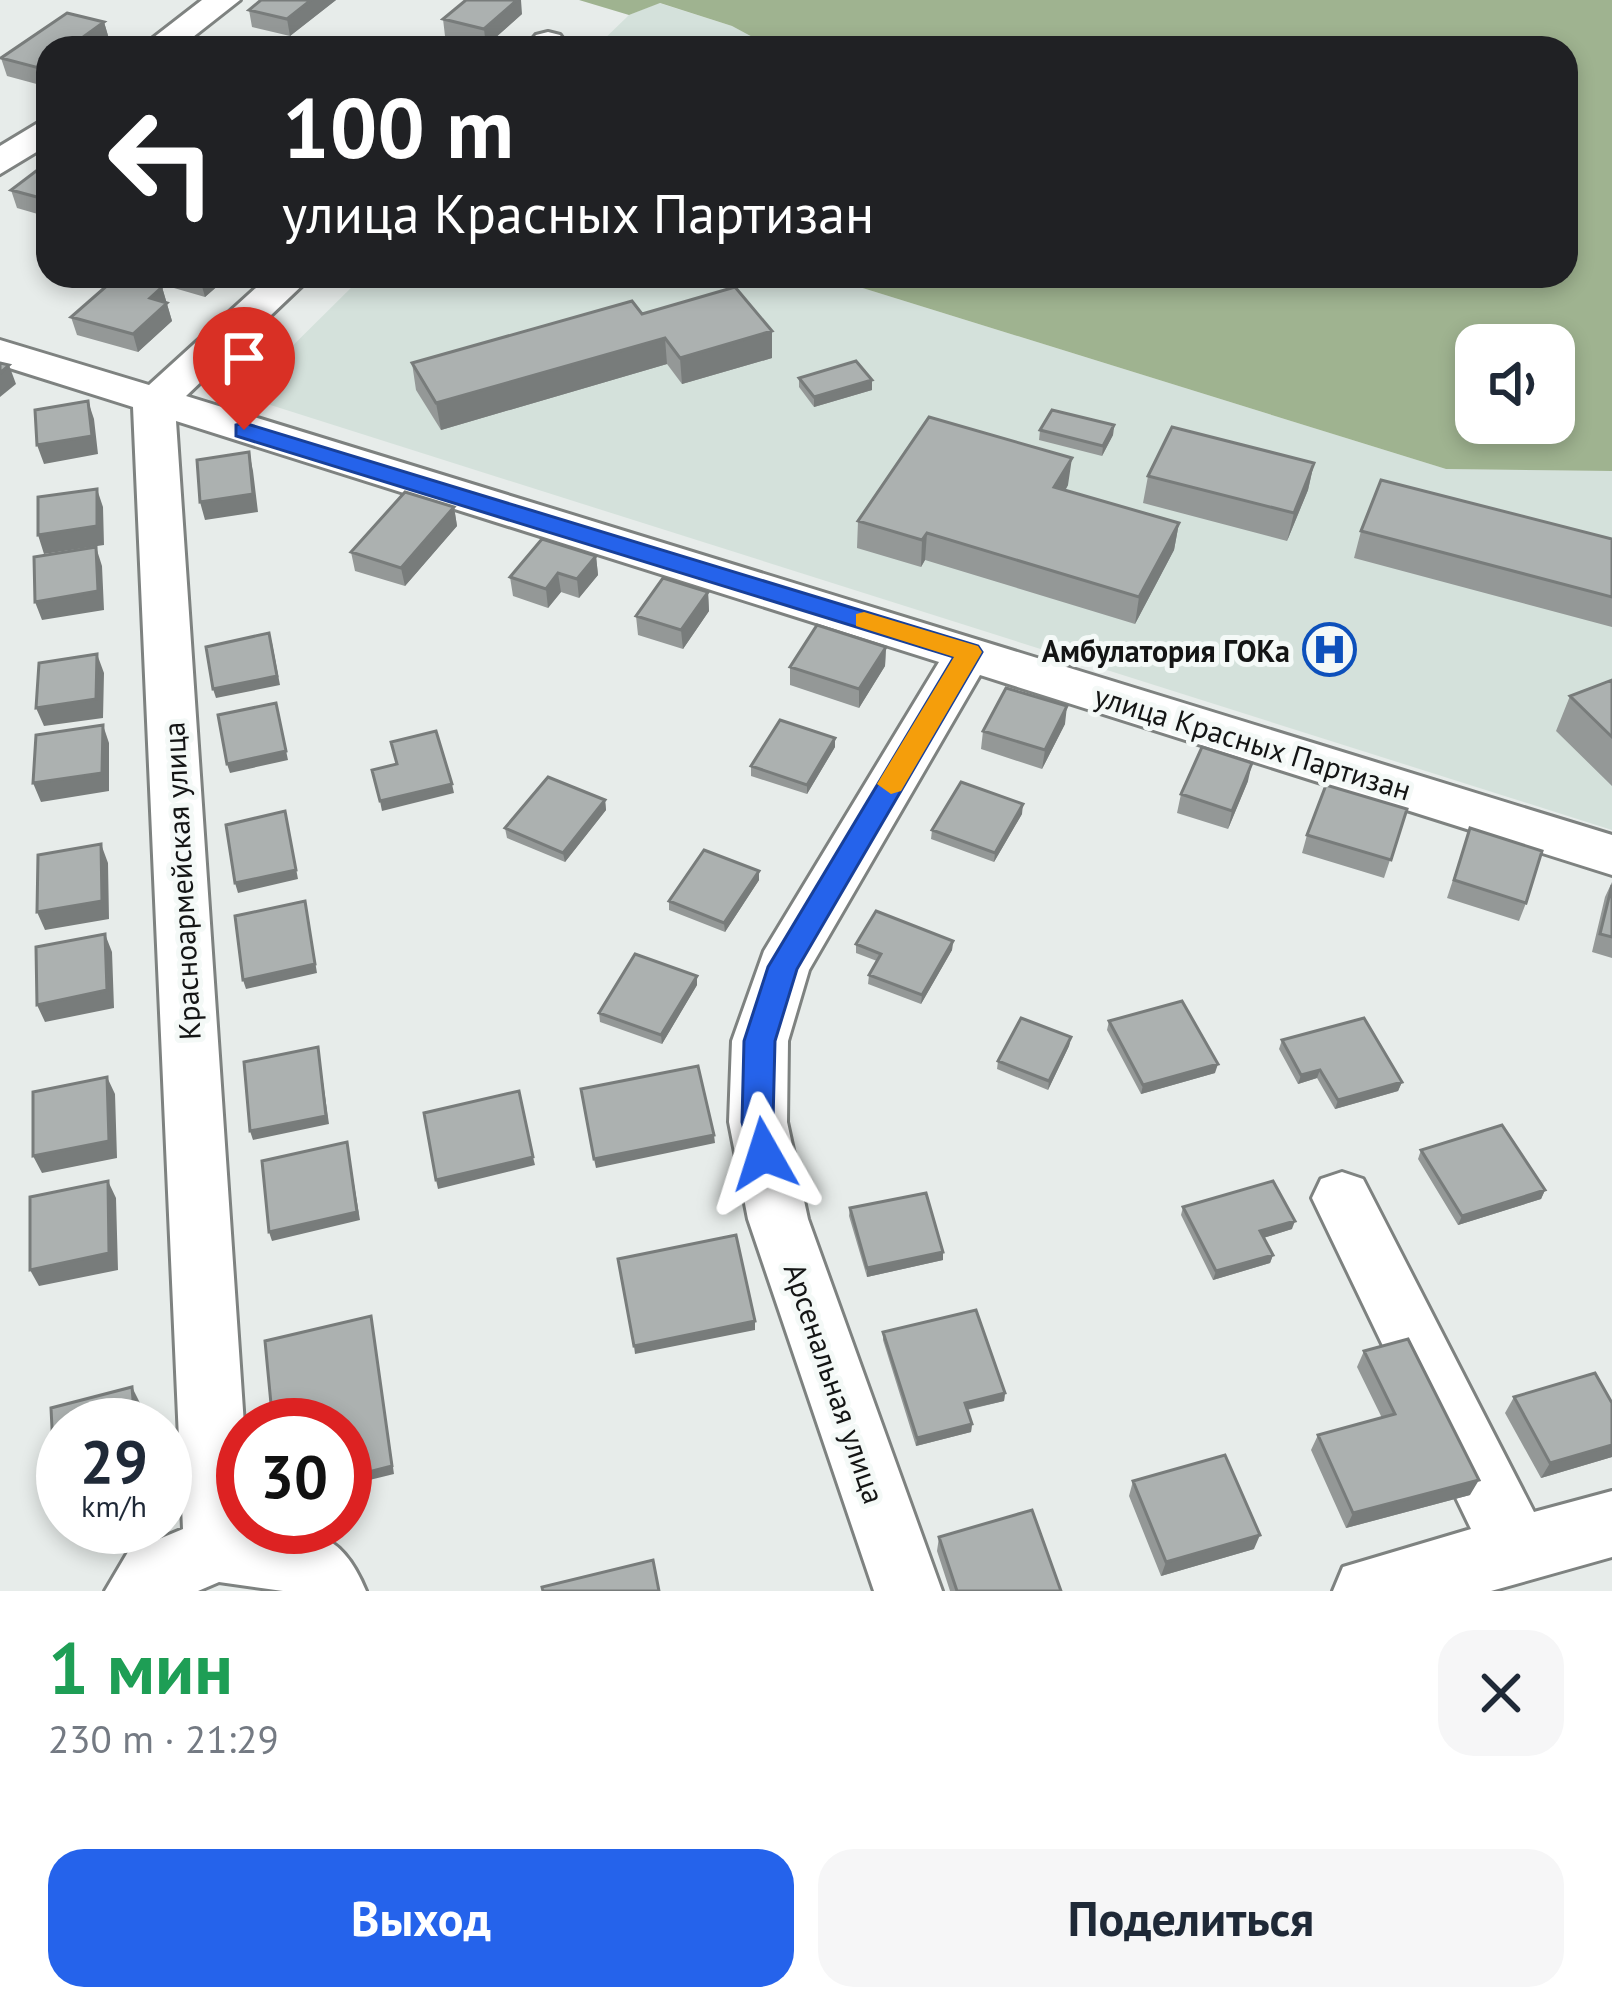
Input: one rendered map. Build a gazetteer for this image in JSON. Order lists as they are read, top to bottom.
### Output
{
  "streets": {
    "street": ["улица Красных Партизан", "Красноармейская улица", "Арсенальная улица"]
  },
  "crossings": [
    ["улица Красных Партизан", "Красноармейская улица"],
    ["улица Красных Партизан", "Арсенальная улица"]
  ],
  "places": {
    "hospital": ["Амбулатория ГОКа"]
  },
  "page": {
    "turn": ["100 m", "улица Красных Партизан"],
    "speed": "29 km/h",
    "limit": "30",
    "heading": ["1 мин", "230 m · 21:29"],
    "buttons": ["Выход", "Поделиться"]
  }
}
